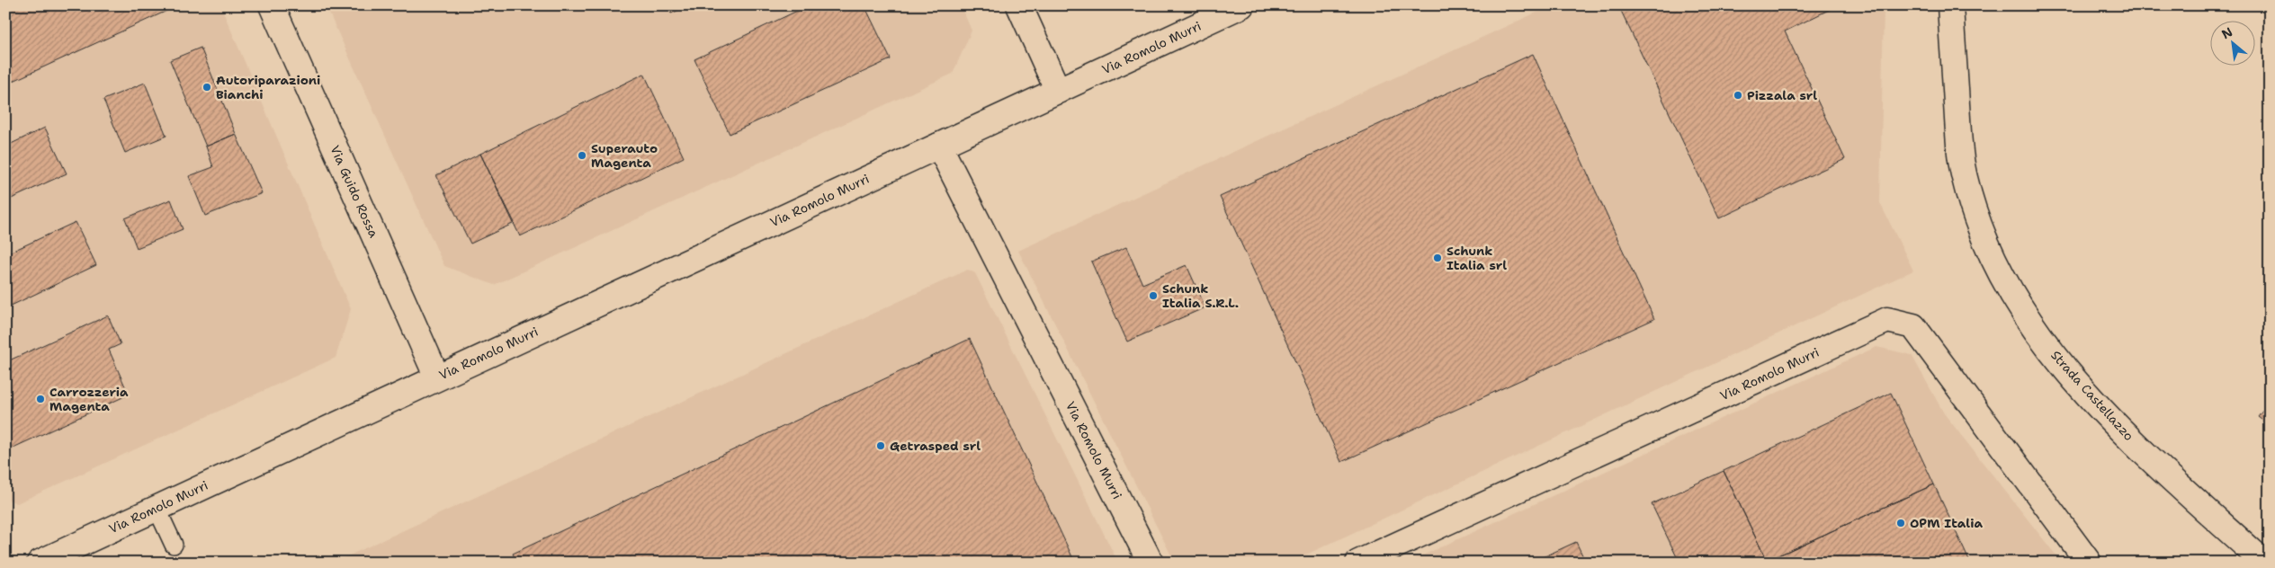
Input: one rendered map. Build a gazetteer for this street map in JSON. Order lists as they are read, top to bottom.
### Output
{
  "streets": {
    "street": ["Via Romolo Murri", "Via Guido Rossa", "Strada Castellazzo"]
  },
  "crossings": [
    ["Via Romolo Murri", "Via Guido Rossa"]
  ],
  "places": [
    "Autoriparazioni Bianchi",
    "Pizzala srl",
    "Superauto Magenta",
    "Schunk Italia srl",
    "Schunk Italia S.R.L.",
    "Carrozzeria Magenta",
    "Getrasped srl",
    "OPM Italia"
  ],
  "north": "top left"
}
